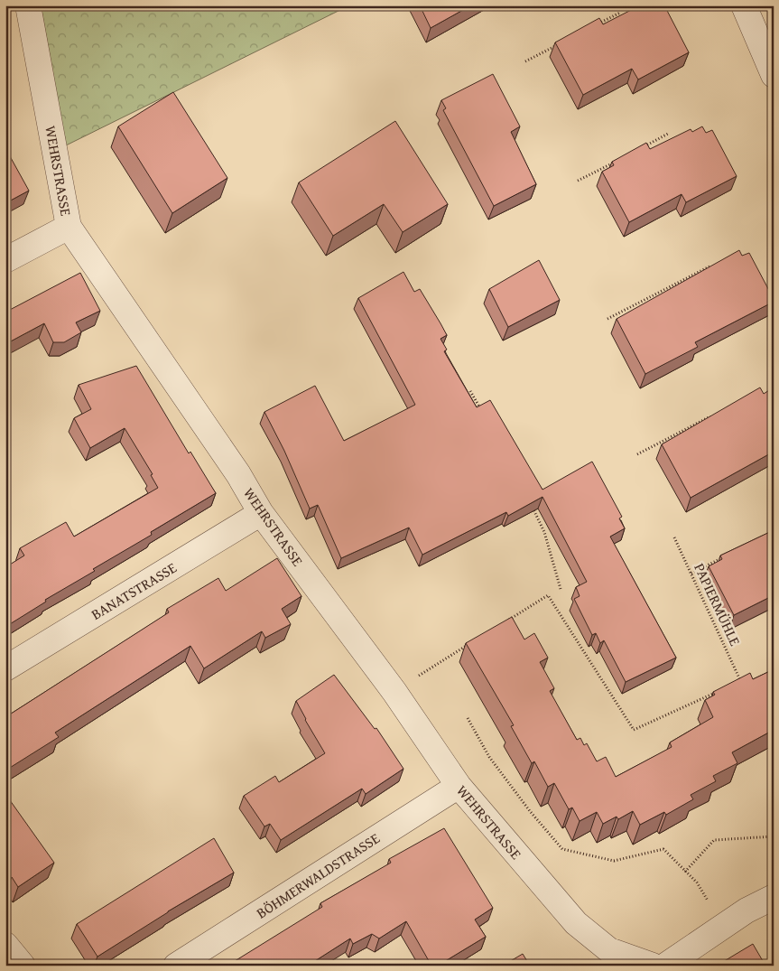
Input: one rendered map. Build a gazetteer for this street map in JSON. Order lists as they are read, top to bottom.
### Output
{
  "streets": {
    "street": ["WEHRSTRASSE", "BANATSTRASSE", "BÖHMERWALDSTRASSE"],
    "path": ["PAPIERMÜHLE"]
  },
  "crossings": [
    ["WEHRSTRASSE", "BANATSTRASSE"],
    ["WEHRSTRASSE", "BÖHMERWALDSTRASSE"]
  ]
}
